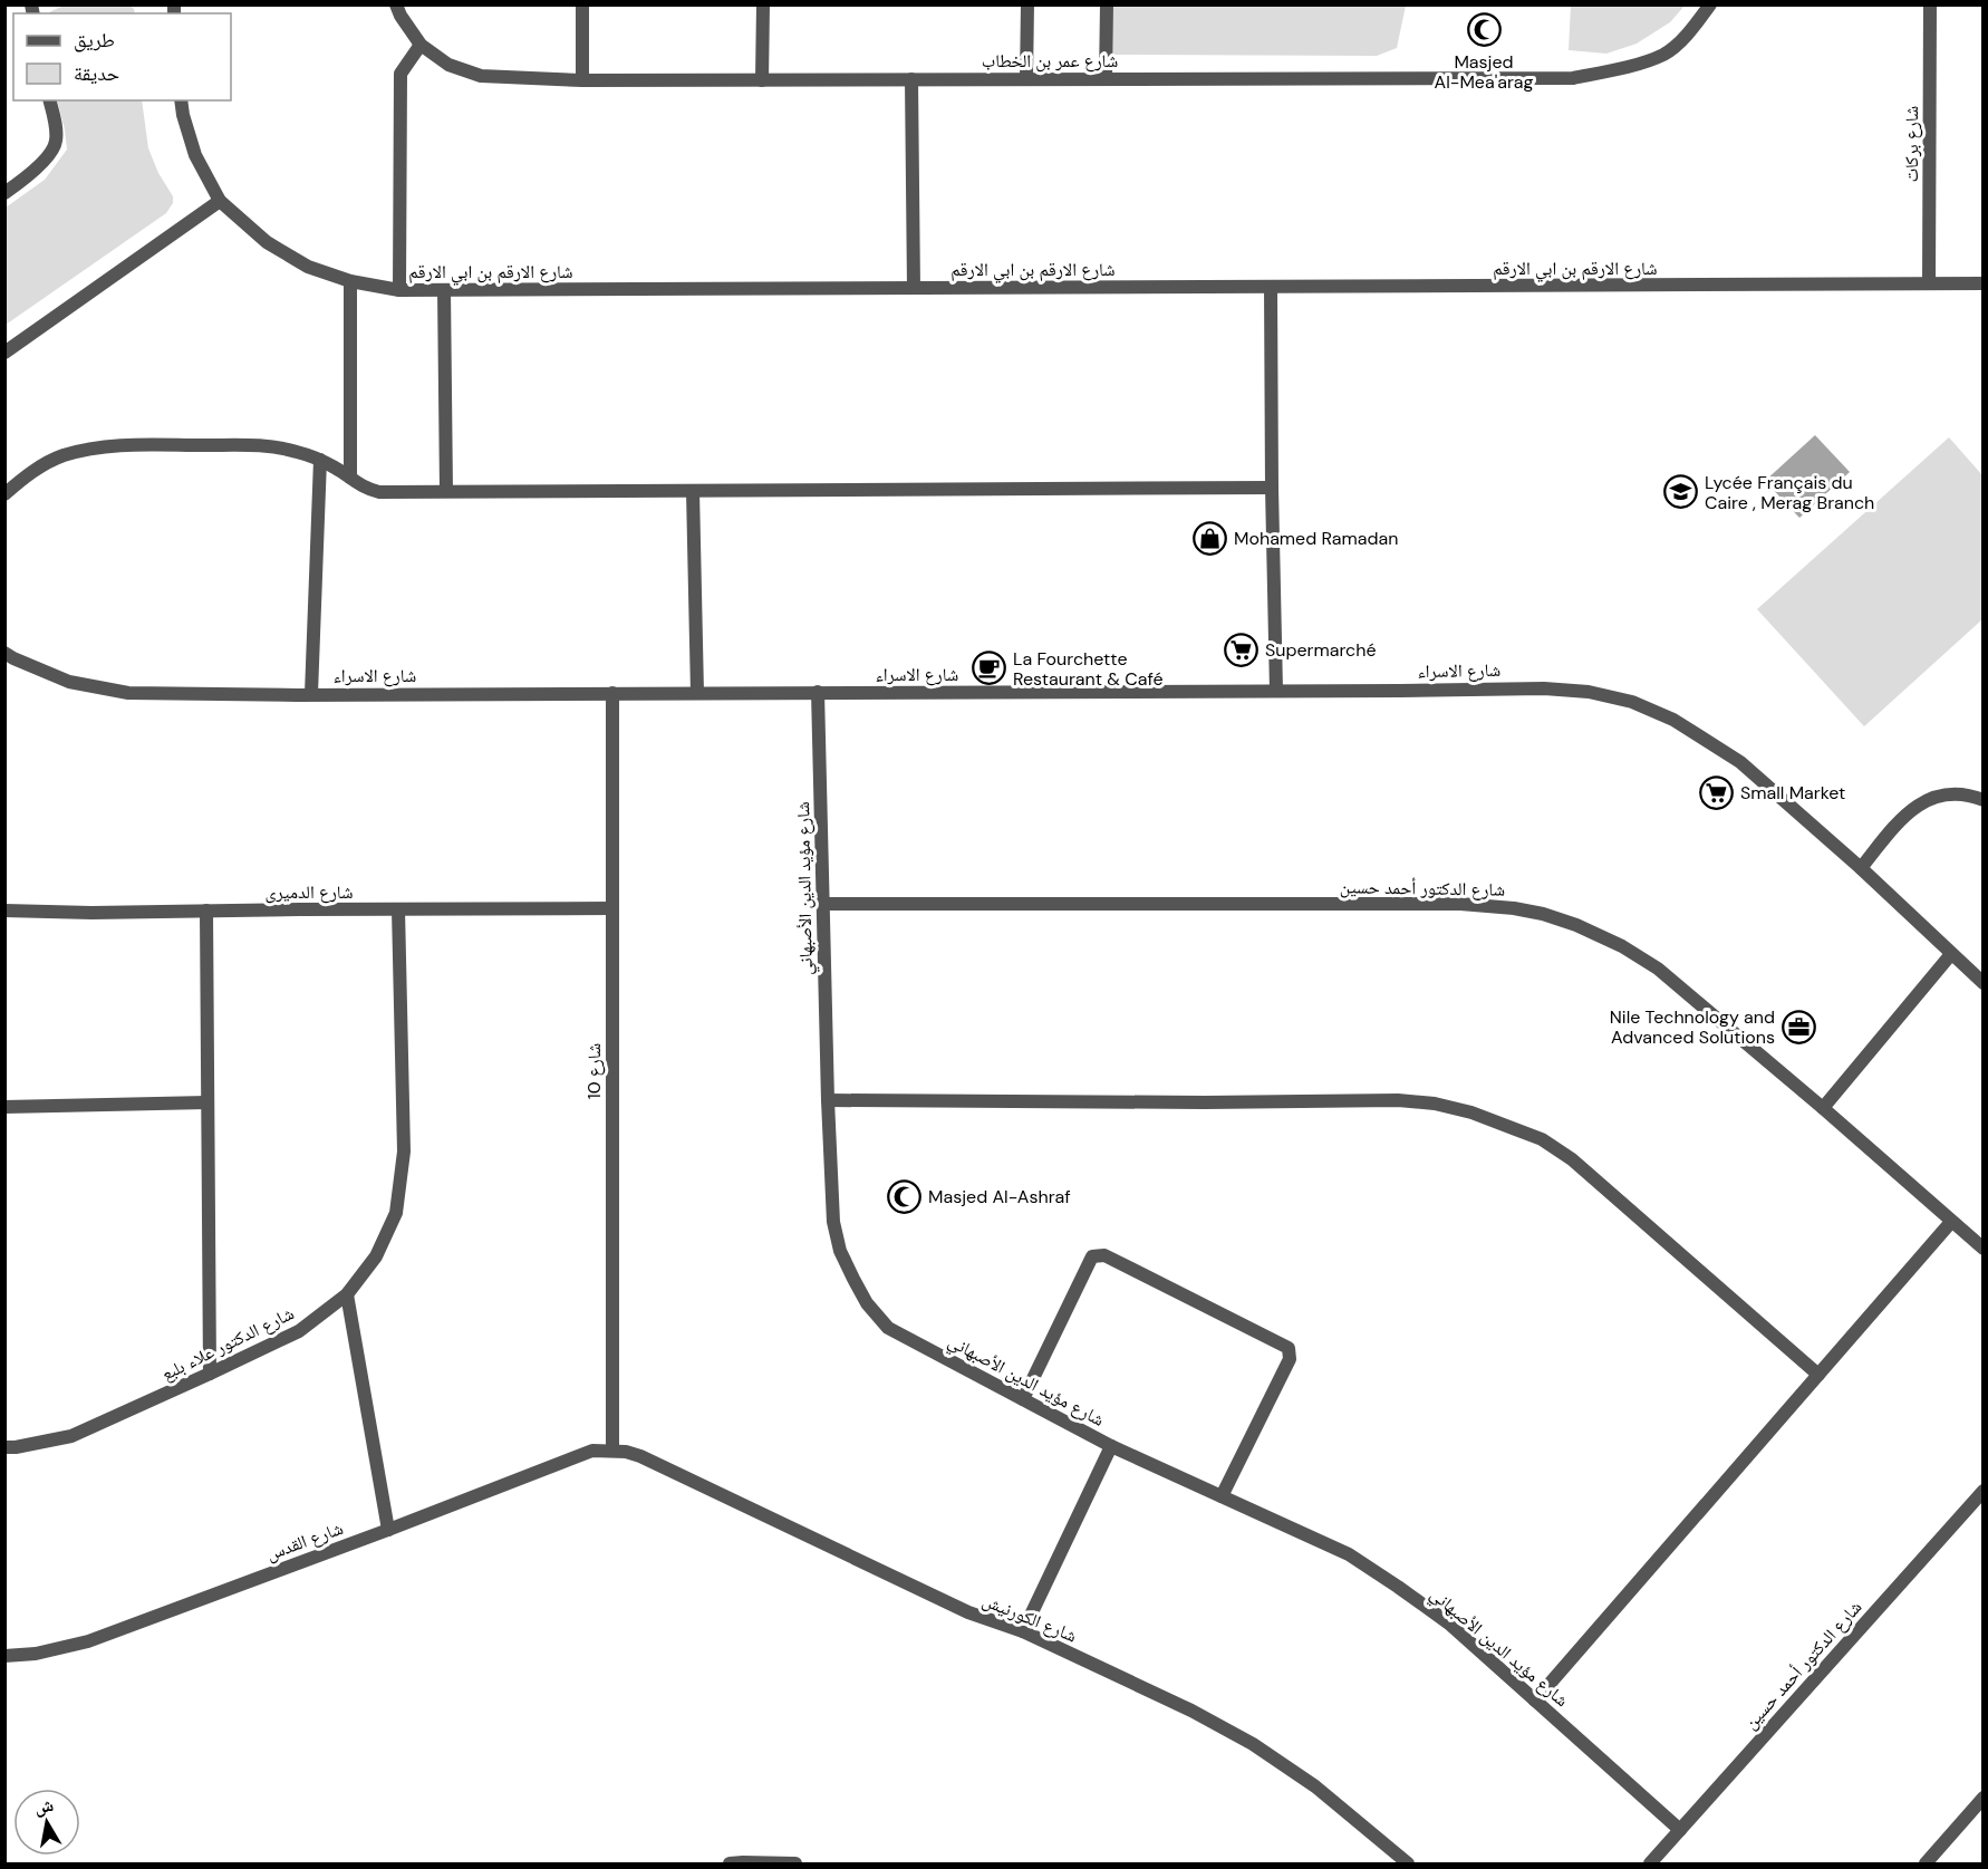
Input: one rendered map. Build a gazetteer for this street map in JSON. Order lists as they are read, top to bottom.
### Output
{
  "streets": {
    "street": [
      "شارع عمر بن الخطاب",
      "شارع بركات",
      "شارع الارقم بن ابي الارقم",
      "شارع الاسراء",
      "شارع مؤيد الدين الأصبهاني",
      "شارع الدكتور أحمد حسين",
      "شارع الدميرى",
      "شارع 10",
      "شارع الدكتور علاء بلبع",
      "شارع القدس",
      "شارع الكورنيش"
    ]
  },
  "crossings": [
    ["شارع بركات", "شارع الارقم بن ابي الارقم"],
    ["شارع الاسراء", "شارع مؤيد الدين الأصبهاني"],
    ["شارع الاسراء", "شارع 10"],
    ["شارع مؤيد الدين الأصبهاني", "شارع الدكتور أحمد حسين"],
    ["شارع الدميرى", "شارع 10"],
    ["شارع الدميرى", "شارع الدكتور علاء بلبع"],
    ["شارع 10", "شارع القدس"],
    ["شارع 10", "شارع الكورنيش"],
    ["شارع القدس", "شارع الكورنيش"]
  ],
  "places": {
    "mosque": ["Masjed Al-Mea'arag", "Masjed Al-Ashraf"],
    "school or university": ["Lycée Français du Caire , Merag Branch"],
    "shop": ["Mohamed Ramadan"],
    "supermarket": ["Supermarché", "Small Market"],
    "cafe": ["La Fourchette Restaurant & Café"],
    "office": ["Nile Technology and Advanced Solutions"]
  },
  "legend": ["طريق", "حديقة"],
  "north": "top"
}
